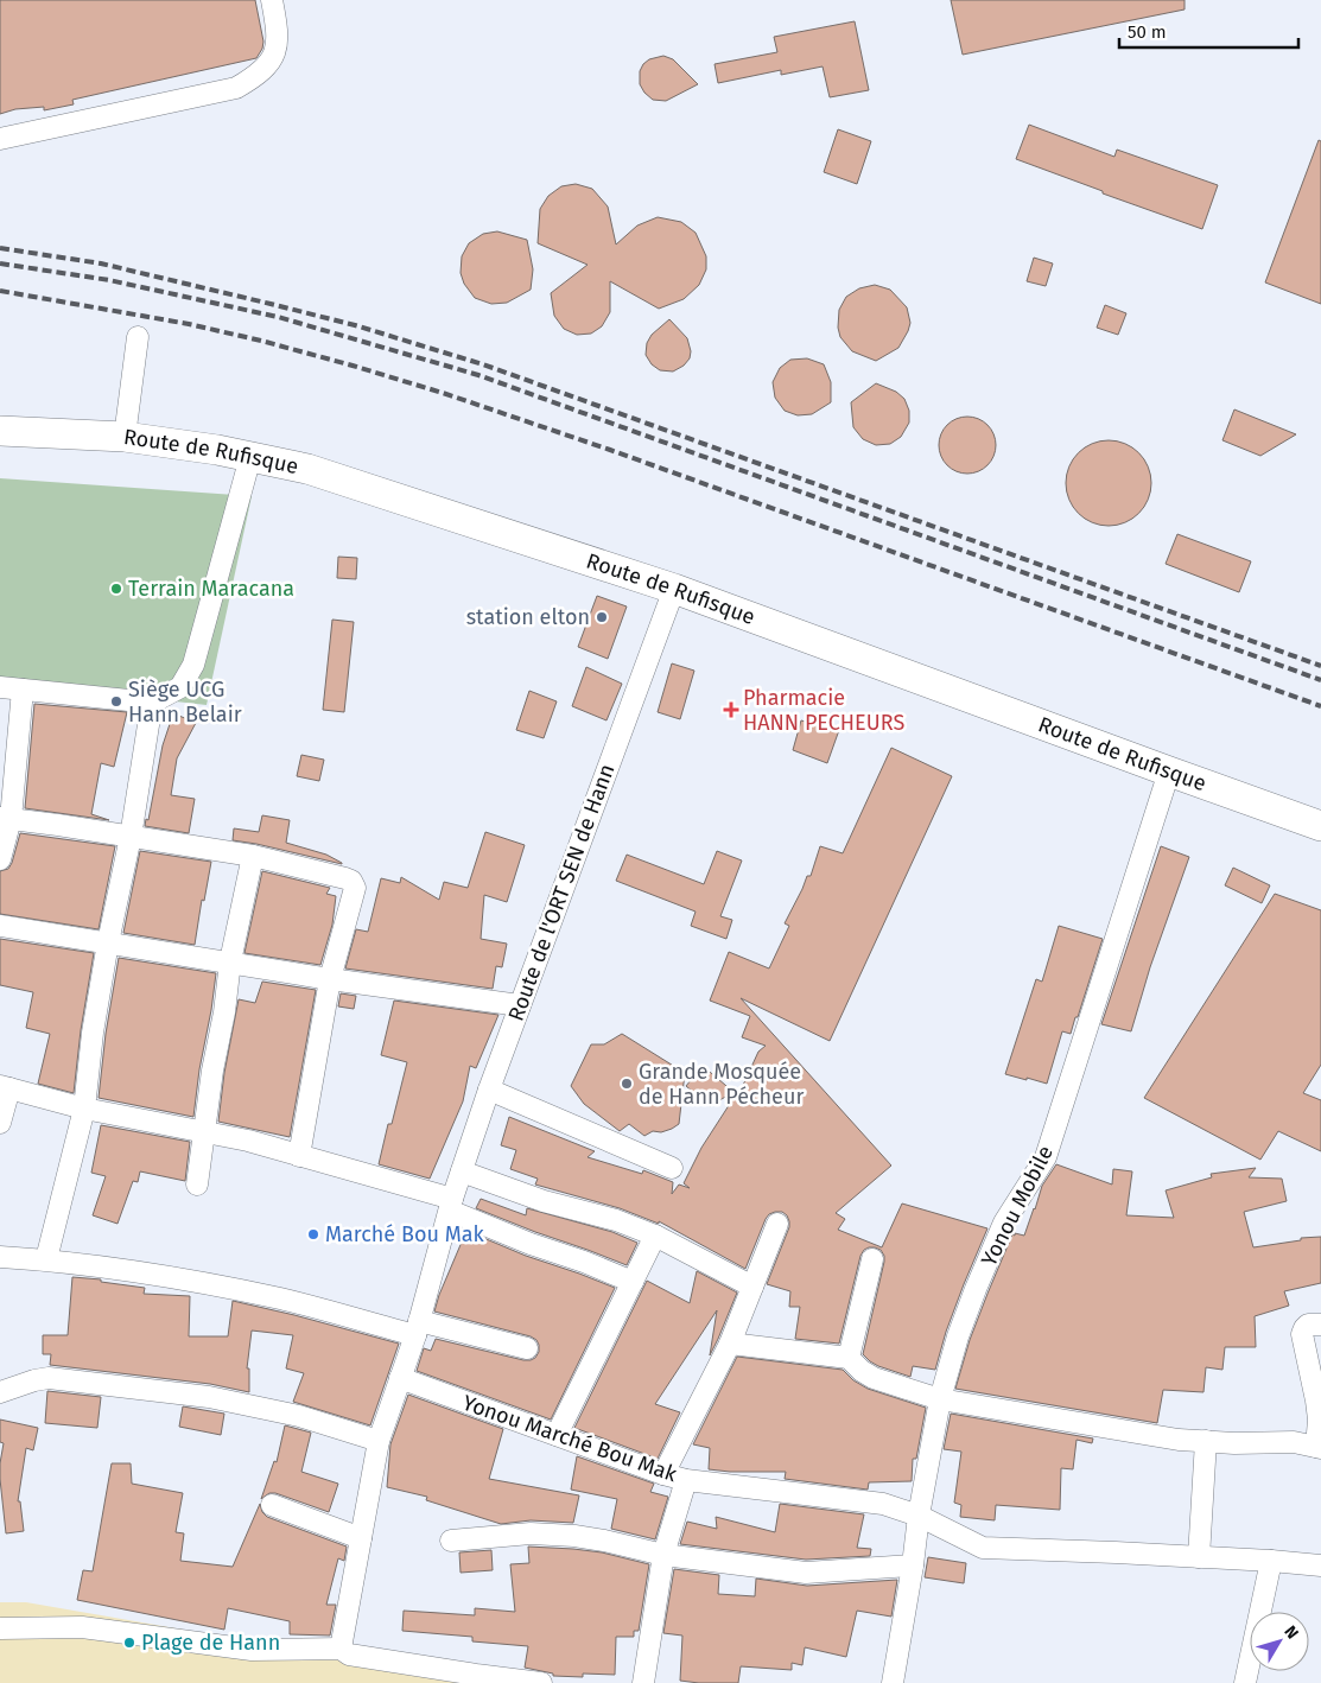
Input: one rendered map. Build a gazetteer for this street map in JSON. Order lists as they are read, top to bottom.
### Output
{
  "streets": {
    "main road": ["Route de Rufisque"],
    "street": ["Route de l'ORT SEN de Hann", "Yonou Mobile", "Yonou Marché Bou Mak"]
  },
  "crossings": [
    ["Route de Rufisque", "Route de l'ORT SEN de Hann"],
    ["Route de Rufisque", "Yonou Mobile"],
    ["Route de l'ORT SEN de Hann", "Yonou Marché Bou Mak"],
    ["Yonou Mobile", "Yonou Marché Bou Mak"]
  ],
  "places": {
    "other": [
      "Terrain Maracana",
      "station elton",
      "Siège UCG Hann Belair",
      "Grande Mosquée de Hann Pécheur",
      "Marché Bou Mak",
      "Plage de Hann"
    ],
    "health": ["Pharmacie HANN PECHEURS"]
  },
  "scale_bar": "50 m",
  "north": "top right"
}
